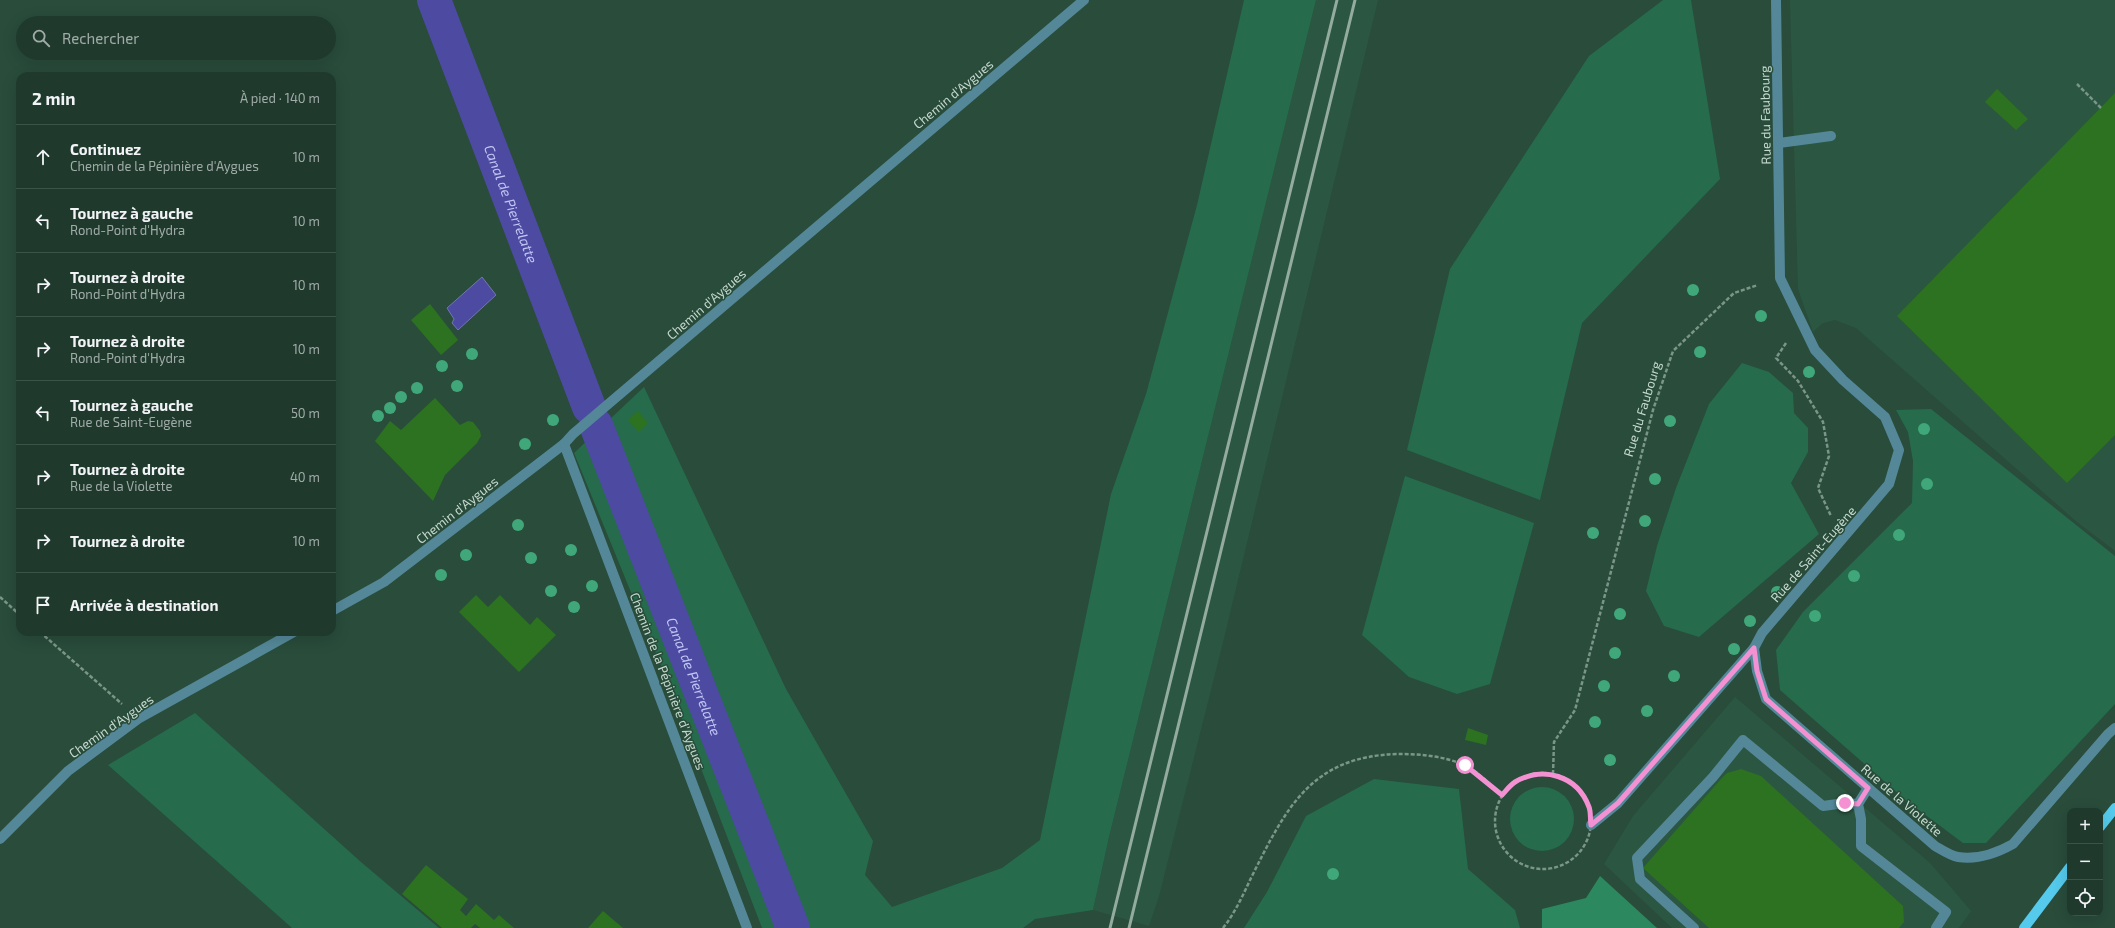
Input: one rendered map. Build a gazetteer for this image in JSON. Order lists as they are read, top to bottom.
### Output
{
  "streets": {
    "street": [
      "Chemin d'Aygues",
      "Rue du Faubourg",
      "Rue de Saint-Eugène",
      "Chemin de la Pépinière d'Aygues",
      "Rue de la Violette"
    ]
  },
  "crossings": [
    ["Chemin d'Aygues", "Chemin de la Pépinière d'Aygues"],
    ["Rue du Faubourg", "Rue de Saint-Eugène"],
    ["Rue de Saint-Eugène", "Rue de la Violette"]
  ],
  "water": ["Canal de Pierrelatte"],
  "page": {
    "search": "Rechercher",
    "heading": ["2 min", "À pied · 140 m"],
    "list": [
      ["Continuez", "Chemin de la Pépinière d'Aygues", "10 m"],
      ["Tournez à gauche", "Rond-Point d'Hydra", "10 m"],
      ["Tournez à droite", "Rond-Point d'Hydra", "10 m"],
      ["Tournez à droite", "Rond-Point d'Hydra", "10 m"],
      ["Tournez à gauche", "Rue de Saint-Eugène", "50 m"],
      ["Tournez à droite", "Rue de la Violette", "40 m"],
      ["Tournez à droite", "10 m"],
      "Arrivée à destination"
    ],
    "map_buttons": ["+", "−"]
  }
}
